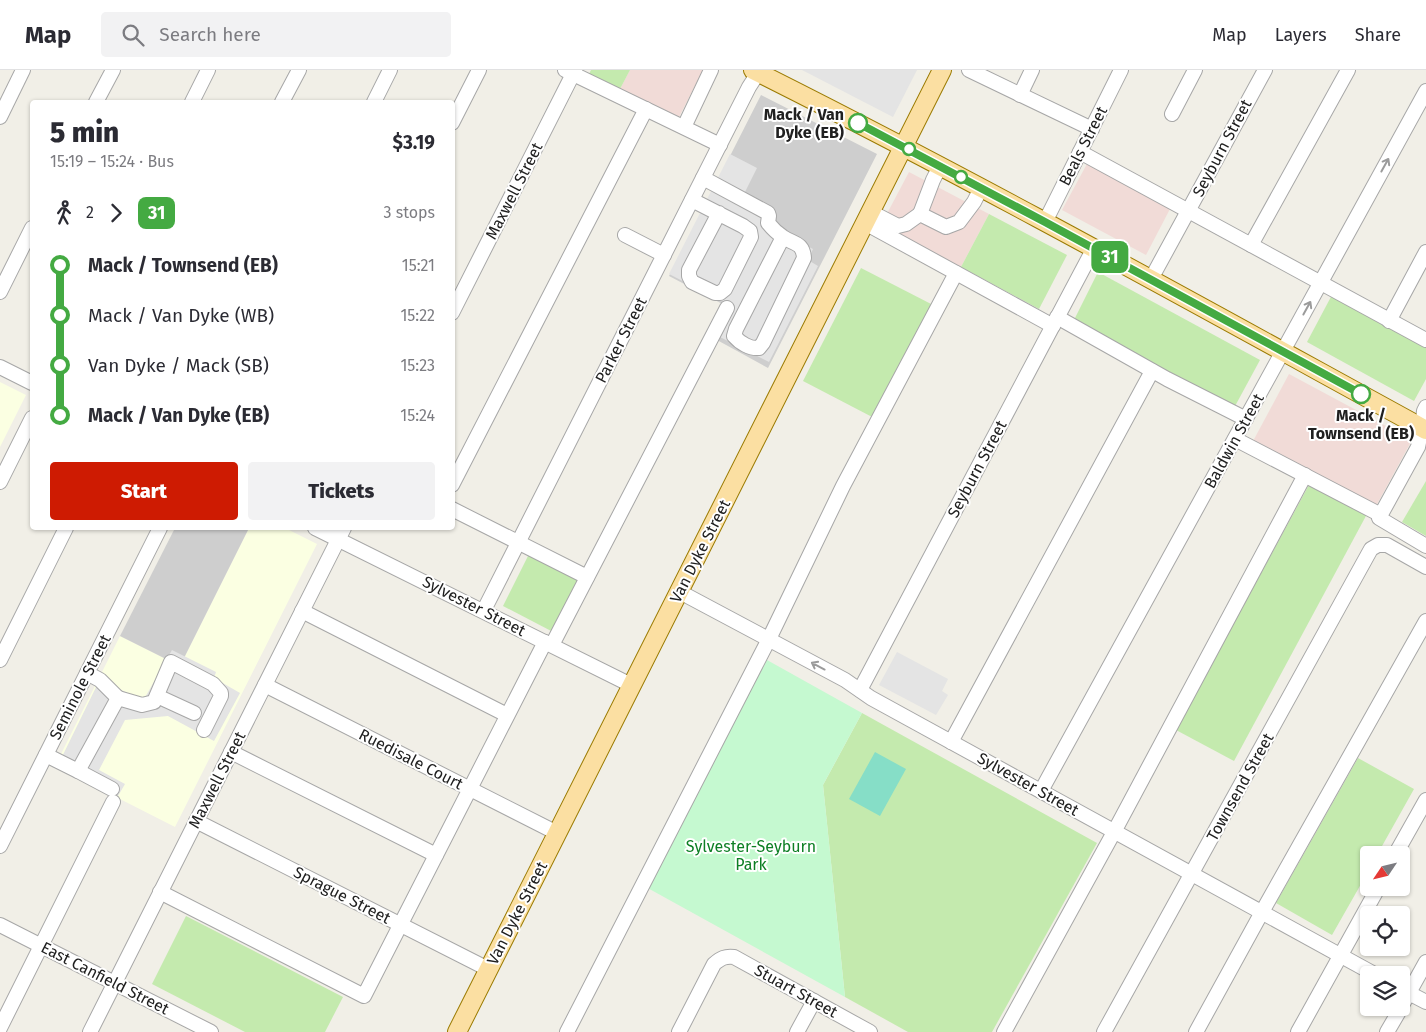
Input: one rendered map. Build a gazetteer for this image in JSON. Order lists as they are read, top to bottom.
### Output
{
  "streets": {
    "main road": ["Van Dyke Street"],
    "street": [
      "Beals Street",
      "Seyburn Street",
      "Maxwell Street",
      "Parker Street",
      "Baldwin Street",
      "Sylvester Street",
      "Seminole Street",
      "Ruedisale Court",
      "Townsend Street",
      "Sprague Street",
      "East Canfield Street",
      "Stuart Street"
    ]
  },
  "crossings": [
    ["Seyburn Street", "Sylvester Street"],
    ["Maxwell Street", "Sylvester Street"],
    ["Maxwell Street", "Ruedisale Court"],
    ["Maxwell Street", "Sprague Street"],
    ["Maxwell Street", "East Canfield Street"],
    ["Parker Street", "Sylvester Street"],
    ["Baldwin Street", "Sylvester Street"],
    ["Van Dyke Street", "Sylvester Street"],
    ["Van Dyke Street", "Ruedisale Court"],
    ["Van Dyke Street", "Sprague Street"],
    ["Sylvester Street", "Townsend Street"]
  ],
  "parks": ["Sylvester-Seyburn Park"],
  "places": ["Mack / Van Dyke (EB)", "Mack / Townsend (EB)"],
  "lines": ["bus line 31"],
  "north": "bottom left",
  "page": {
    "header": "Map",
    "search": "Search here",
    "nav": ["Map", "Layers", "Share"],
    "on_map": "31",
    "heading": ["5 min", "15:19 – 15:24 · Bus", "$3.19"],
    "legs": ["2", "31", "3 stops"],
    "list": [
      {
        "name": "Mack / Townsend (EB)",
        "value": "15:21"
      },
      {
        "name": "Mack / Van Dyke (WB)",
        "value": "15:22"
      },
      {
        "name": "Van Dyke / Mack (SB)",
        "value": "15:23"
      },
      {
        "name": "Mack / Van Dyke (EB)",
        "value": "15:24"
      }
    ],
    "buttons": ["Start", "Tickets"]
  }
}
